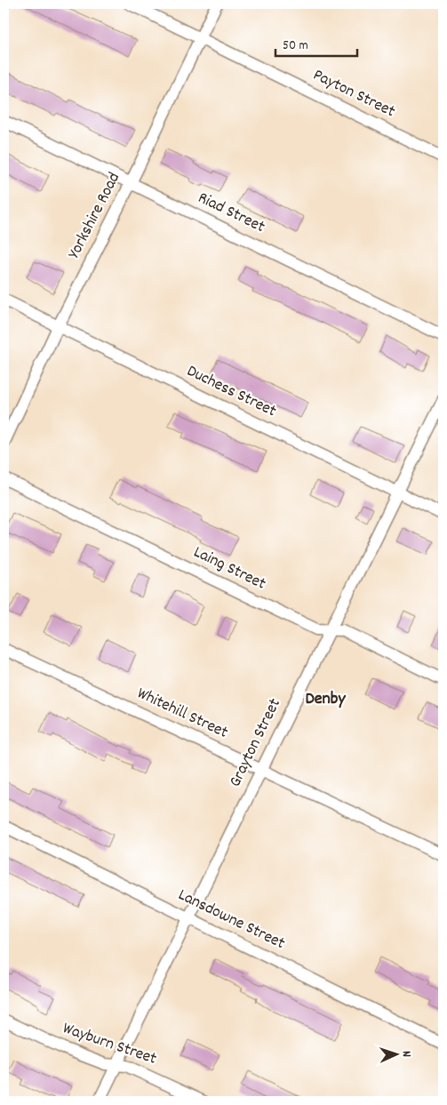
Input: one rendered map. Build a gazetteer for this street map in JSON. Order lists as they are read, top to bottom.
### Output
{
  "streets": {
    "street": [
      "Payton Street",
      "Riad Street",
      "Yorkshire Road",
      "Duchess Street",
      "Laing Street",
      "Whitehill Street",
      "Grayton Street",
      "Lansdowne Street",
      "Wayburn Street"
    ]
  },
  "crossings": [
    ["Payton Street", "Yorkshire Road"],
    ["Riad Street", "Yorkshire Road"],
    ["Yorkshire Road", "Duchess Street"],
    ["Duchess Street", "Grayton Street"],
    ["Laing Street", "Grayton Street"],
    ["Whitehill Street", "Grayton Street"],
    ["Grayton Street", "Lansdowne Street"],
    ["Grayton Street", "Wayburn Street"]
  ],
  "districts": ["Denby"],
  "scale_bar": "50 m",
  "north": "right"
}
